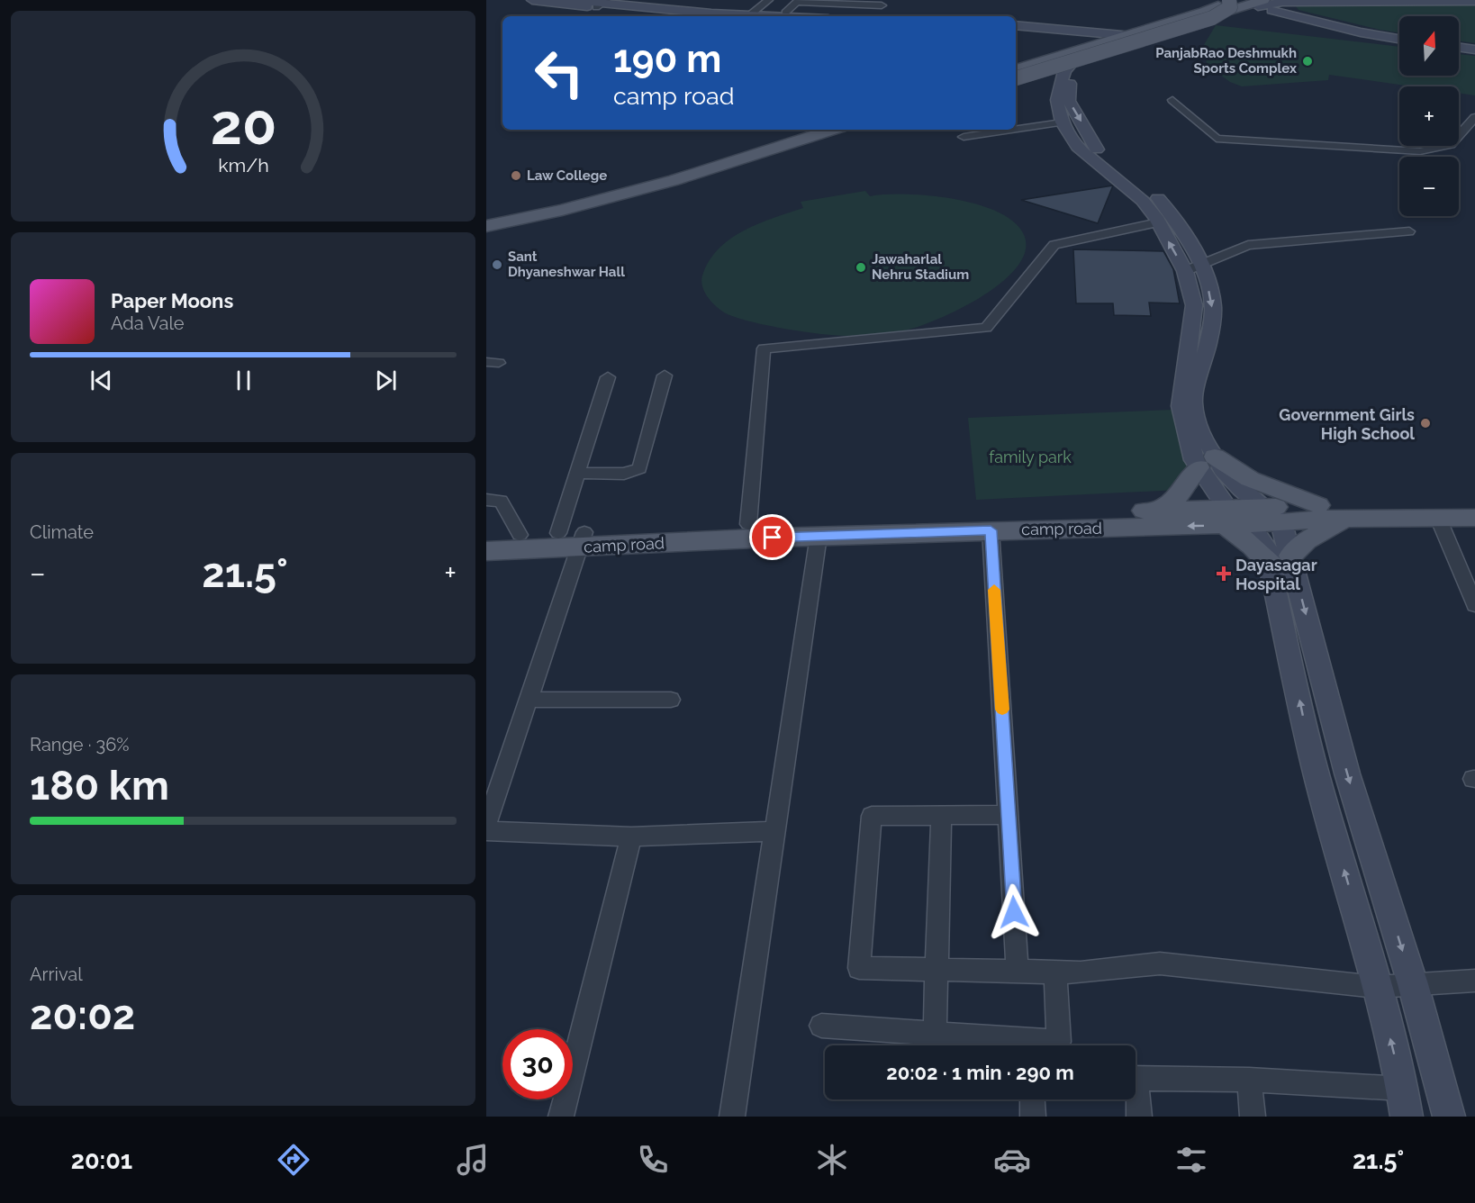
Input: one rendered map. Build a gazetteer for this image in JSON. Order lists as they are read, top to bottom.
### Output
{
  "streets": {
    "main road": ["camp road"]
  },
  "parks": ["family park"],
  "places": {
    "other": [
      "PanjabRao Deshmukh Sports Complex",
      "Law College",
      "Sant Dhyaneshwar Hall",
      "Jawaharlal Nehru Stadium",
      "Government Girls High School"
    ],
    "health": ["Dayasagar Hospital"]
  },
  "north": "top",
  "page": {
    "map_buttons": ["+", "−"],
    "turn": ["190 m", "camp road"],
    "song": ["Paper Moons", "Ada Vale"],
    "tile": [
      "Climate",
      ["Range · 36%", "180 km"],
      ["Arrival", "20:02"]
    ],
    "heat": ["−", "21.5°", "+"],
    "limit": "30",
    "trip": "20:02 · 1 min · 290 m",
    "tabs": ["20:01", "21.5°"],
    "gauge": ["20", "km/h"]
  }
}
